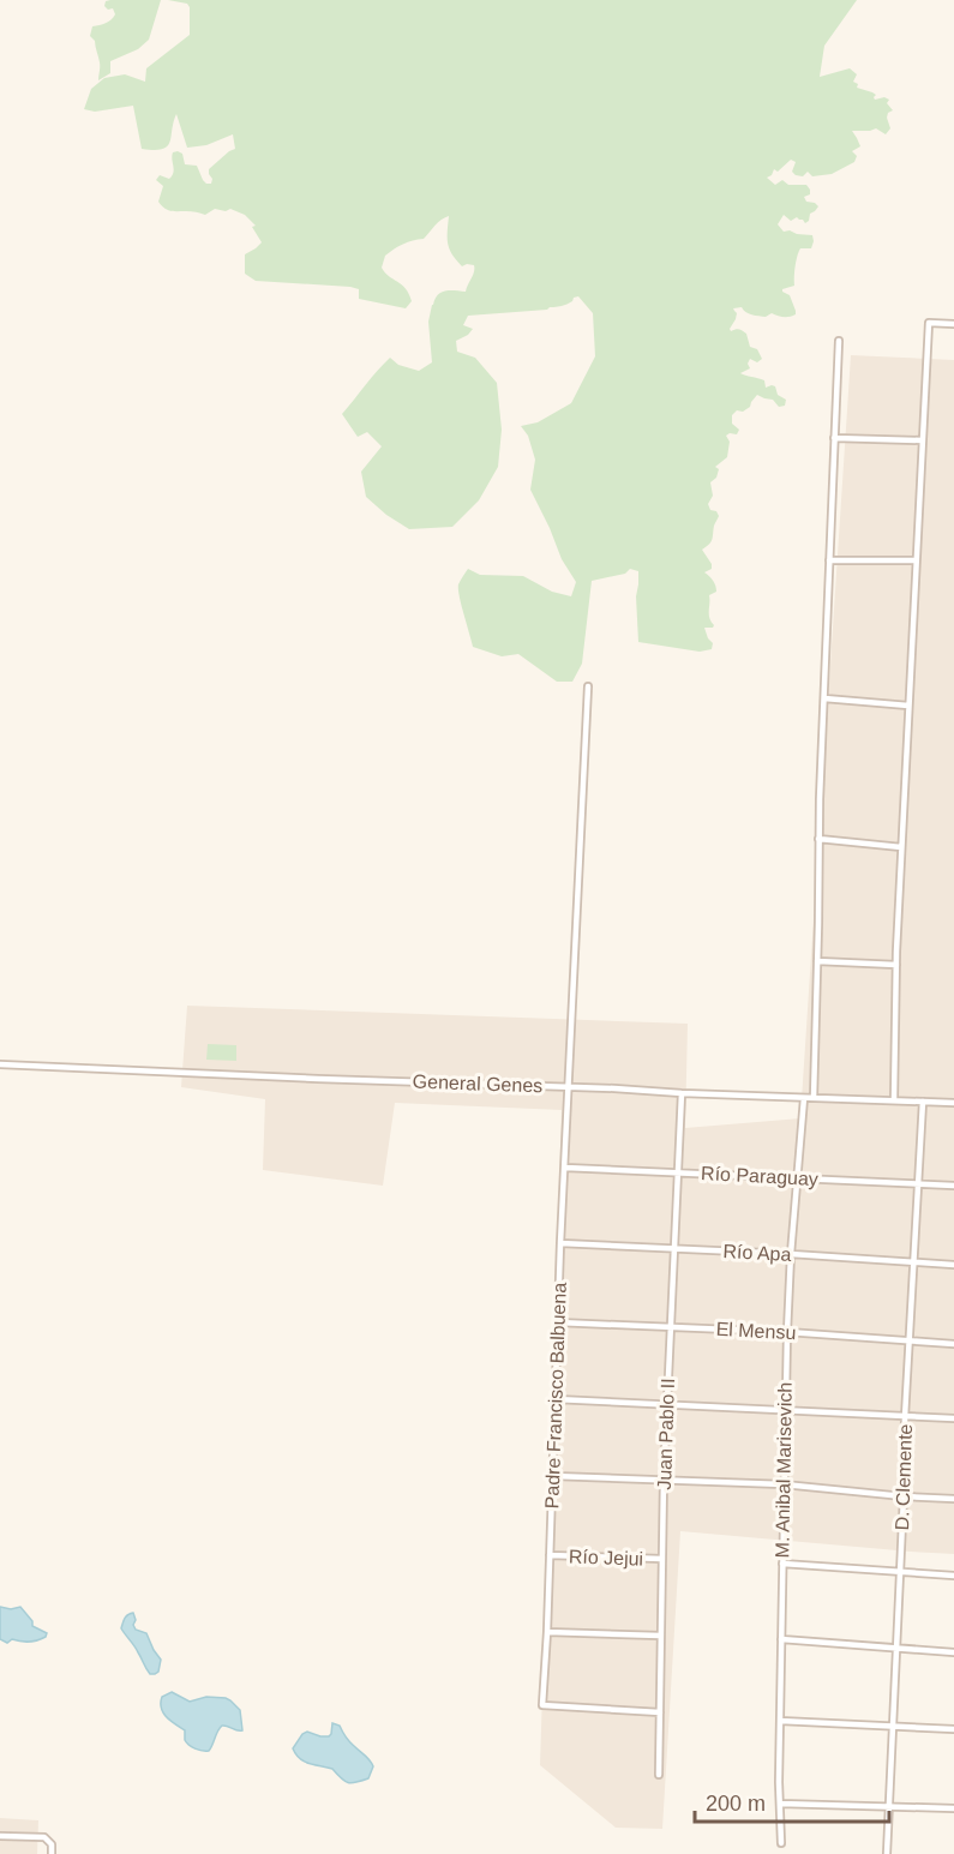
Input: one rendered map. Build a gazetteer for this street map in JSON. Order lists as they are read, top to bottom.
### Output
{
  "streets": {
    "street": [
      "General Genes",
      "Río Paraguay",
      "Río Apa",
      "El Mensu",
      "Padre Francisco Balbuena",
      "Juan Pablo II",
      "M. Anibal Marisevich",
      "D. Clemente",
      "Río Jejui"
    ]
  },
  "crossings": [
    ["General Genes", "Padre Francisco Balbuena"],
    ["General Genes", "Juan Pablo II"],
    ["General Genes", "M. Anibal Marisevich"],
    ["General Genes", "D. Clemente"],
    ["Río Paraguay", "Padre Francisco Balbuena"],
    ["Río Paraguay", "Juan Pablo II"],
    ["Río Paraguay", "M. Anibal Marisevich"],
    ["Río Paraguay", "D. Clemente"],
    ["Río Apa", "Padre Francisco Balbuena"],
    ["Río Apa", "Juan Pablo II"],
    ["Río Apa", "M. Anibal Marisevich"],
    ["Río Apa", "D. Clemente"],
    ["El Mensu", "Padre Francisco Balbuena"],
    ["El Mensu", "Juan Pablo II"],
    ["El Mensu", "M. Anibal Marisevich"],
    ["El Mensu", "D. Clemente"],
    ["Padre Francisco Balbuena", "Juan Pablo II"],
    ["Padre Francisco Balbuena", "Río Jejui"],
    ["Juan Pablo II", "Río Jejui"]
  ],
  "scale_bar": "200 m"
}
